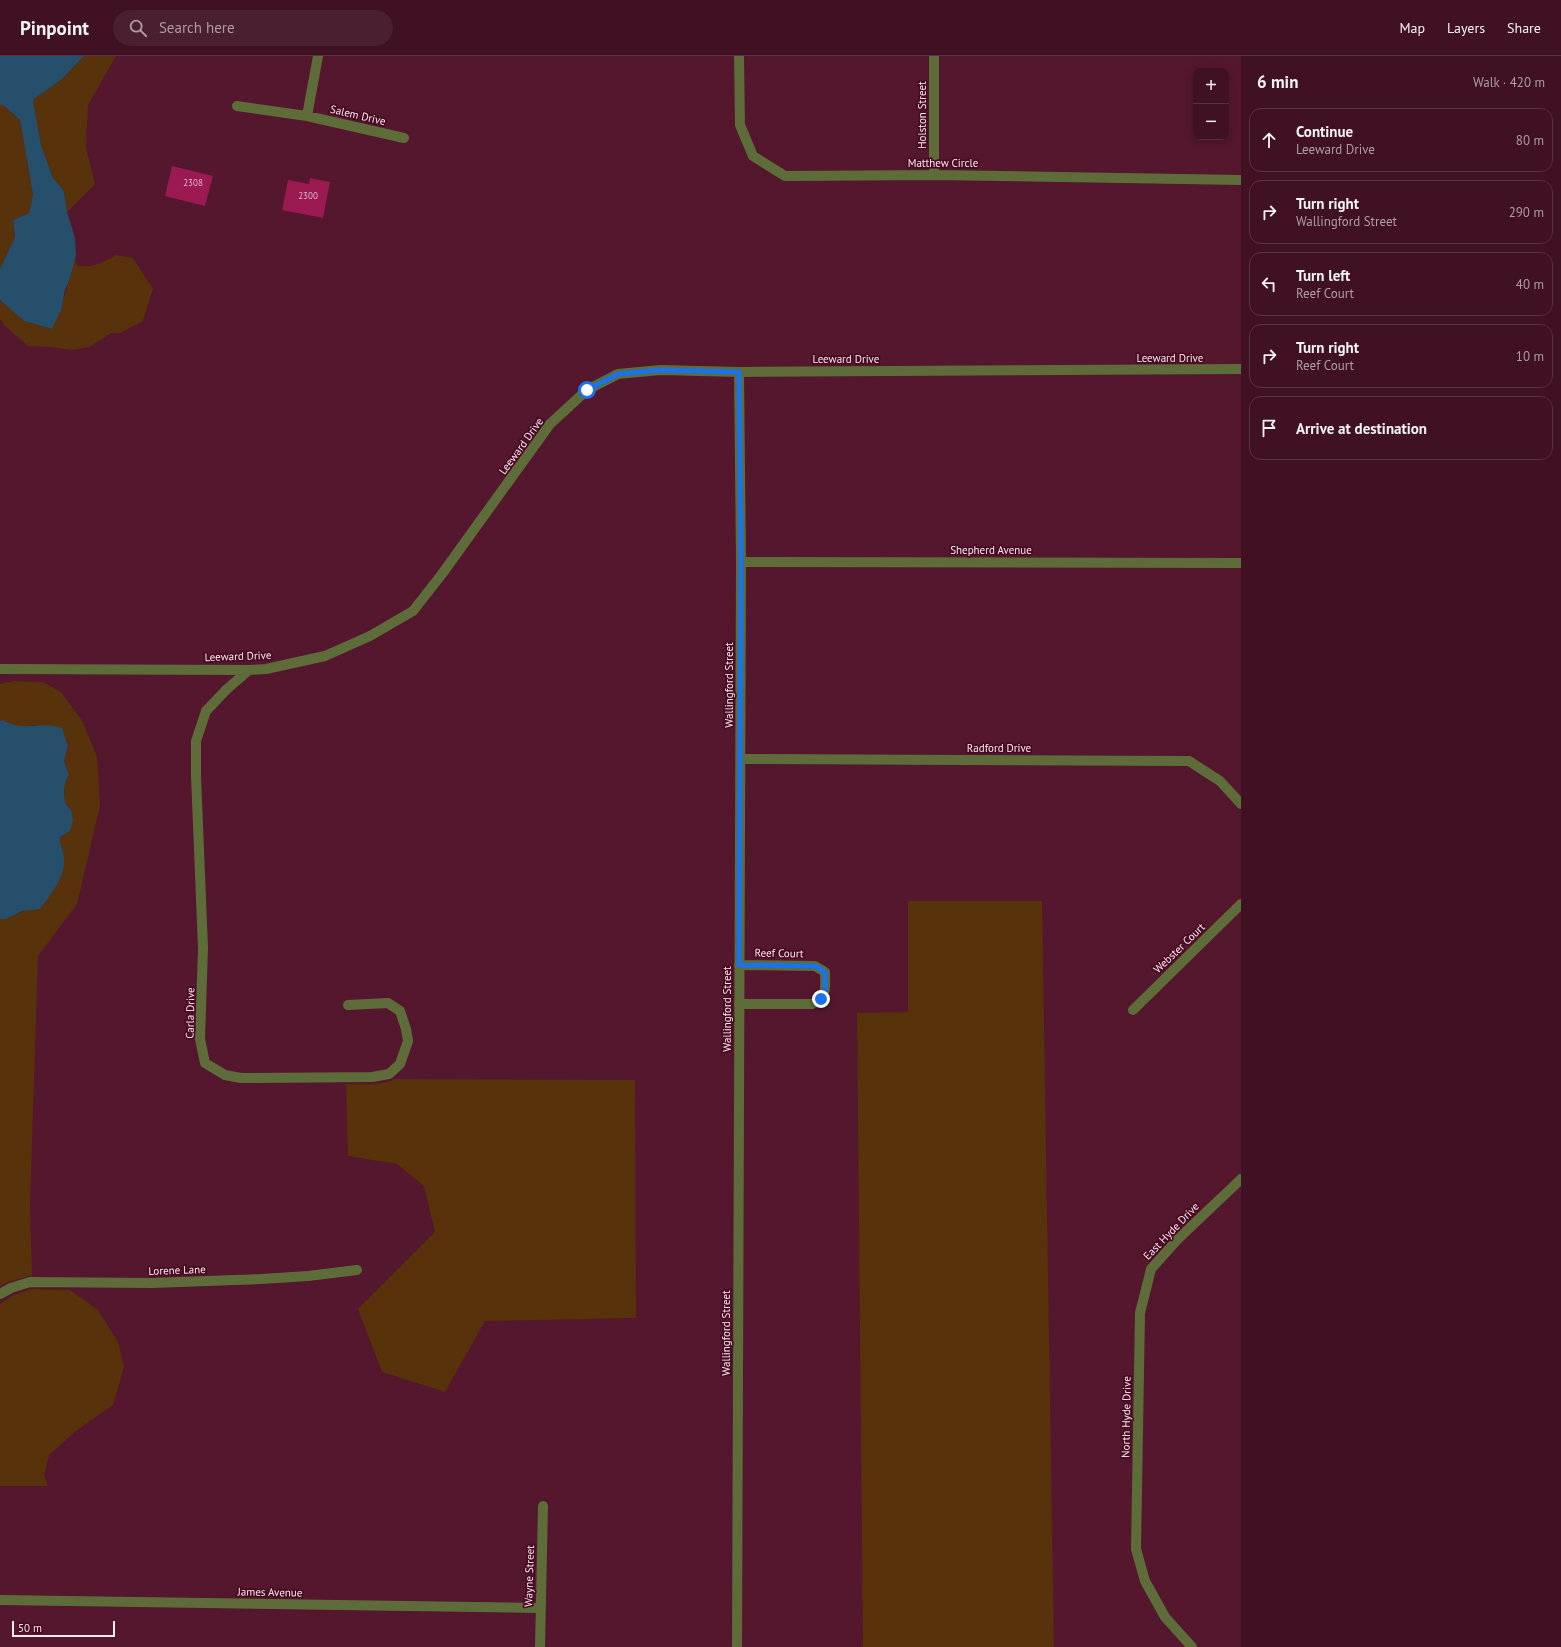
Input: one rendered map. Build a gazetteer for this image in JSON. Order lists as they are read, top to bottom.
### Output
{
  "streets": {
    "street": [
      "Salem Drive",
      "Holston Street",
      "Matthew Circle",
      "Leeward Drive",
      "Shepherd Avenue",
      "Wallingford Street",
      "Radford Drive",
      "Webster Court",
      "Reef Court",
      "Carla Drive",
      "East Hyde Drive",
      "Lorene Lane",
      "North Hyde Drive",
      "Wayne Street",
      "James Avenue"
    ]
  },
  "crossings": [
    ["Holston Street", "Matthew Circle"],
    ["Leeward Drive", "Wallingford Street"],
    ["Leeward Drive", "Carla Drive"],
    ["Shepherd Avenue", "Wallingford Street"],
    ["Wallingford Street", "Radford Drive"],
    ["Wallingford Street", "Reef Court"],
    ["East Hyde Drive", "North Hyde Drive"],
    ["Wayne Street", "James Avenue"]
  ],
  "house_numbers": ["2308", "2300"],
  "scale_bar": "50 m",
  "page": {
    "header": "Pinpoint",
    "search": "Search here",
    "nav": ["Map", "Layers", "Share"],
    "heading": ["6 min", "Walk · 420 m"],
    "map_buttons": ["+", "−"],
    "list": [
      ["Continue", "Leeward Drive", "80 m"],
      ["Turn right", "Wallingford Street", "290 m"],
      ["Turn left", "Reef Court", "40 m"],
      ["Turn right", "Reef Court", "10 m"],
      "Arrive at destination"
    ],
    "scale": "50 m"
  }
}
